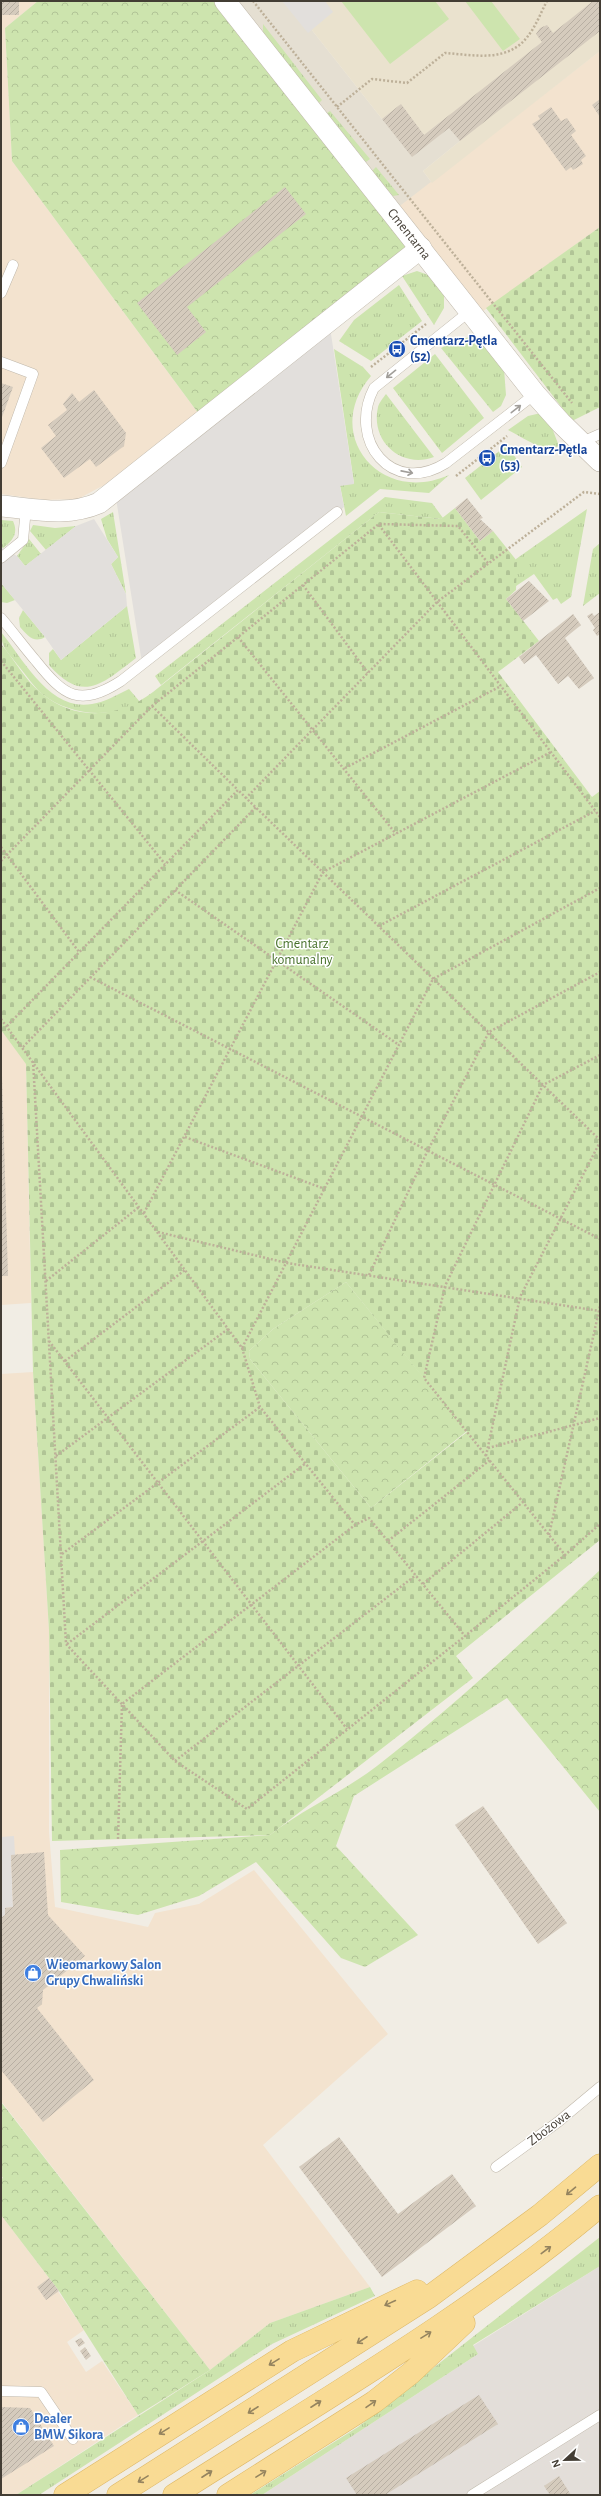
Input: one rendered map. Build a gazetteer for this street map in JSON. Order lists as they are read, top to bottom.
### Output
{
  "streets": {
    "street": ["Cmentarna"],
    "lane": ["Zbożowa"]
  },
  "parks": ["Cmentarz komunalny"],
  "places": {
    "bus stop": ["Cmentarz-Pętla (52)", "Cmentarz-Pętla (53)"],
    "shop": ["Wieomarkowy Salon Grupy Chwaliński", "Dealer BMW Sikora"]
  },
  "north": "left"
}
